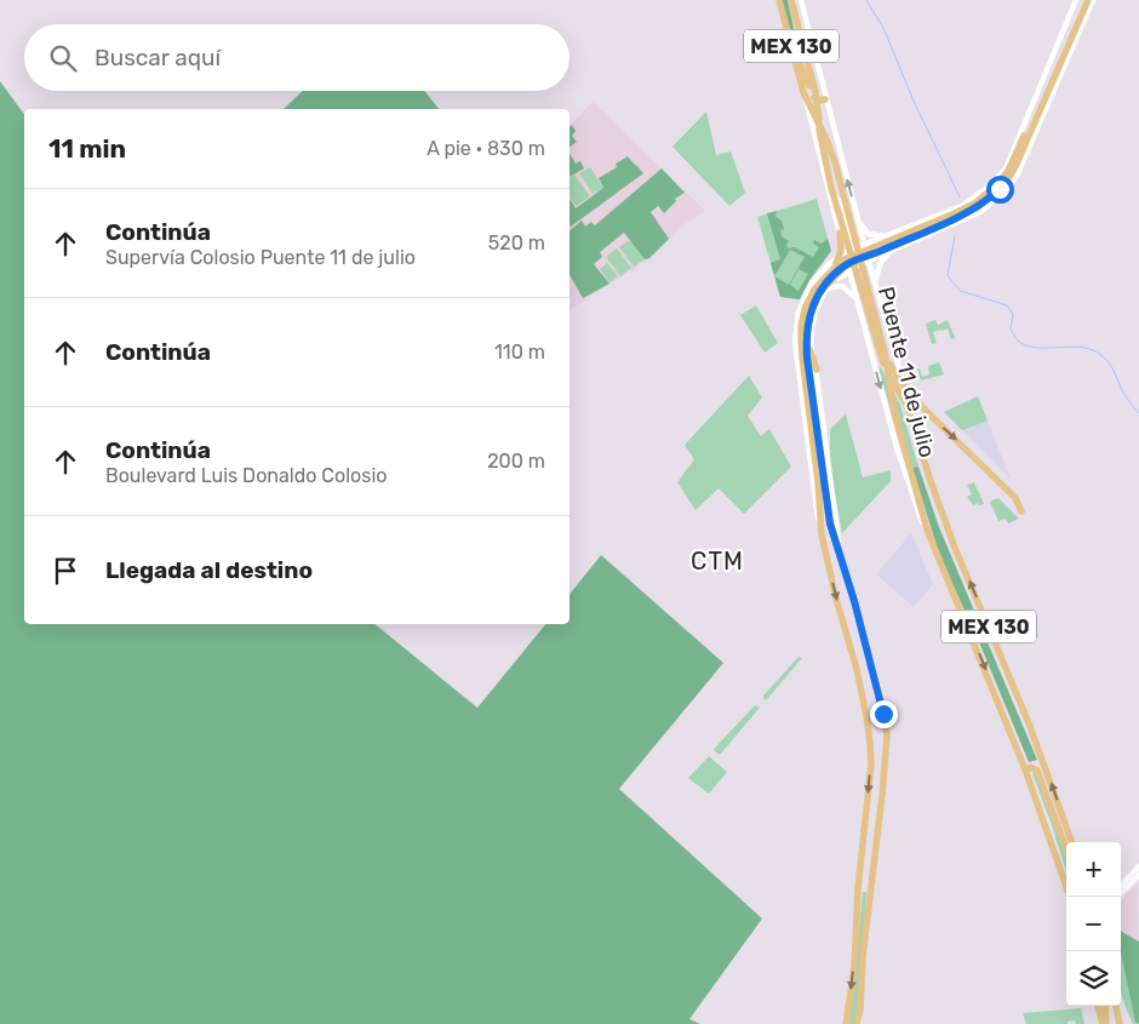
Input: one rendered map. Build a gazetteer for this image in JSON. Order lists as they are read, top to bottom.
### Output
{
  "streets": {
    "main road": ["MEX 130", "Puente 11 de julio"]
  },
  "crossings": [
    ["MEX 130", "Puente 11 de julio"]
  ],
  "districts": ["CTM"],
  "page": {
    "search": "Buscar aquí",
    "heading": ["11 min", "A pie · 830 m"],
    "list": [
      ["Continúa", "Supervía Colosio Puente 11 de julio", "520 m"],
      ["Continúa", "110 m"],
      ["Continúa", "Boulevard Luis Donaldo Colosio", "200 m"],
      "Llegada al destino"
    ],
    "map_buttons": ["+", "−"]
  }
}
